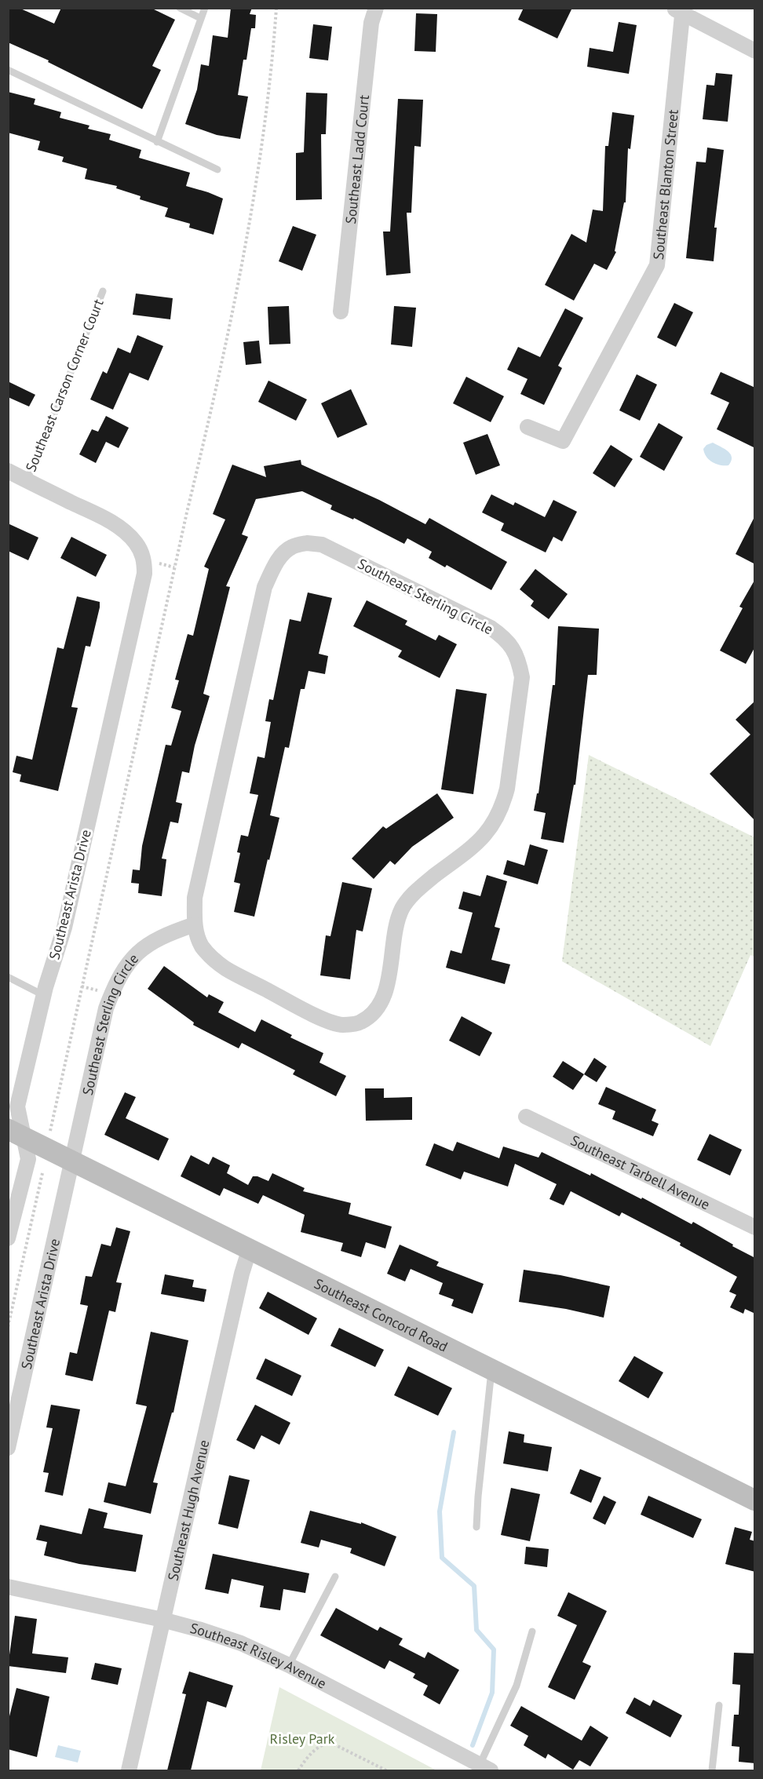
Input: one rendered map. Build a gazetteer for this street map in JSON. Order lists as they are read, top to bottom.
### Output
{
  "streets": {
    "street": [
      "Southeast Ladd Court",
      "Southeast Blanton Street",
      "Southeast Sterling Circle",
      "Southeast Arista Drive",
      "Southeast Tarbell Avenue",
      "Southeast Concord Road",
      "Southeast Hugh Avenue",
      "Southeast Risley Avenue"
    ],
    "lane": ["Southeast Carson Corner Court"]
  },
  "crossings": [
    ["Southeast Carson Corner Court", "Southeast Arista Drive"],
    ["Southeast Sterling Circle", "Southeast Arista Drive"],
    ["Southeast Sterling Circle", "Southeast Concord Road"],
    ["Southeast Arista Drive", "Southeast Concord Road"],
    ["Southeast Concord Road", "Southeast Hugh Avenue"],
    ["Southeast Hugh Avenue", "Southeast Risley Avenue"]
  ],
  "parks": ["Risley Park"]
}
